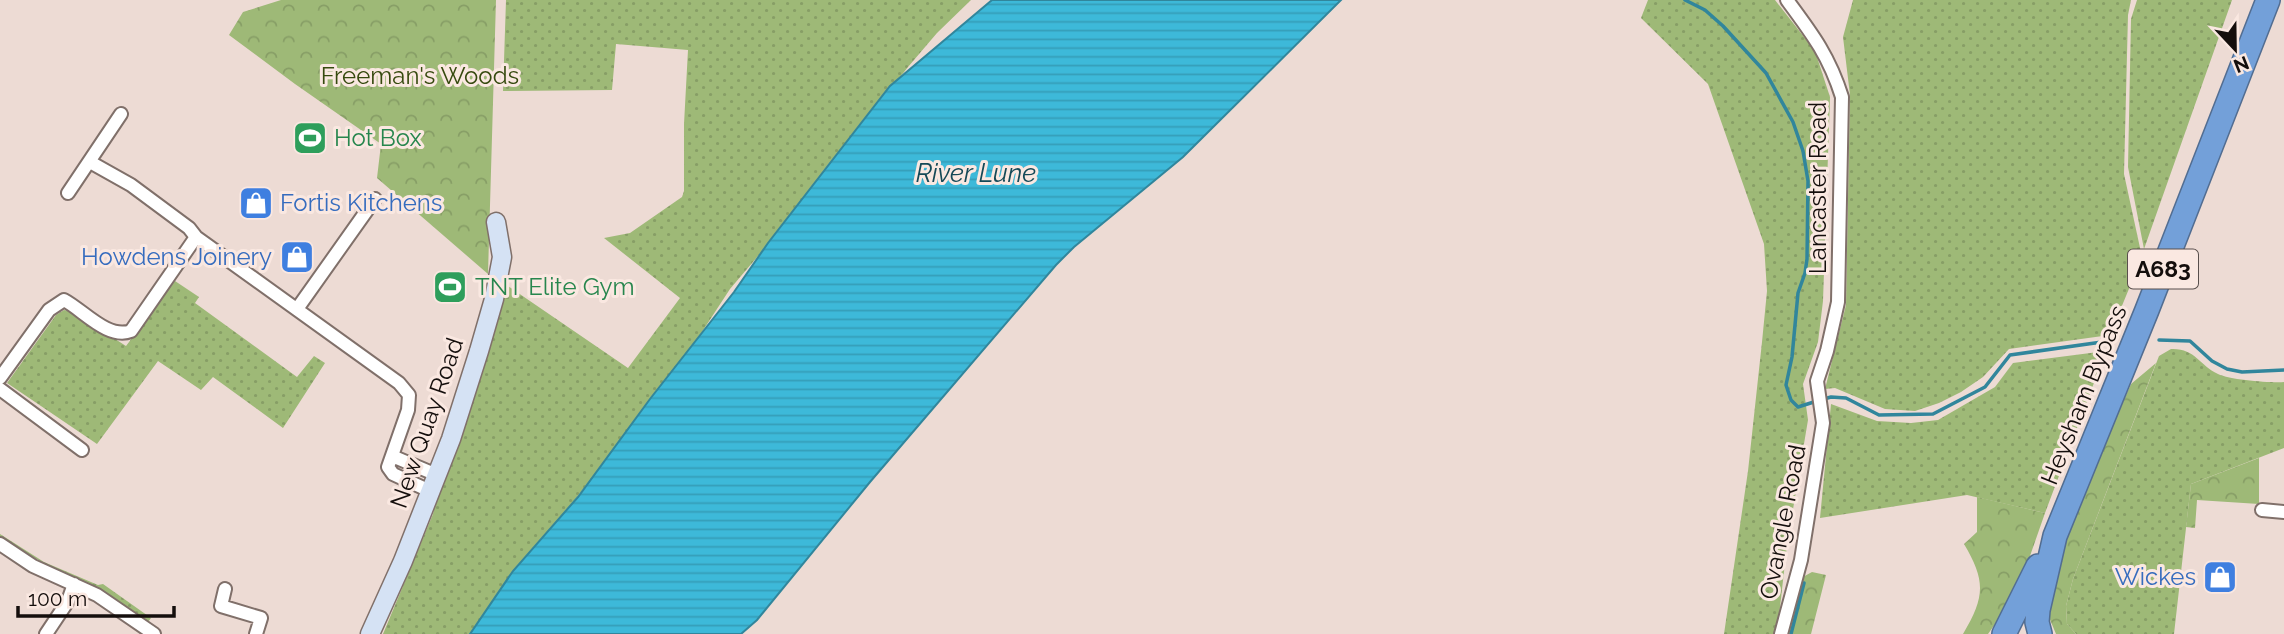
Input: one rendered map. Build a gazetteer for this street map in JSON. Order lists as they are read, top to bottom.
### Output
{
  "streets": {
    "highway": ["A683", "Heysham Bypass"],
    "street": ["Lancaster Road", "New Quay Road", "Ovangle Road"]
  },
  "crossings": [
    ["Lancaster Road", "Ovangle Road"]
  ],
  "water": ["River Lune"],
  "parks": ["Freeman's Woods"],
  "places": {
    "sports": ["Hot Box", "TNT Elite Gym"],
    "shop": ["Fortis Kitchens", "Howdens Joinery", "Wickes"]
  },
  "scale_bar": "100 m",
  "north": "bottom"
}
